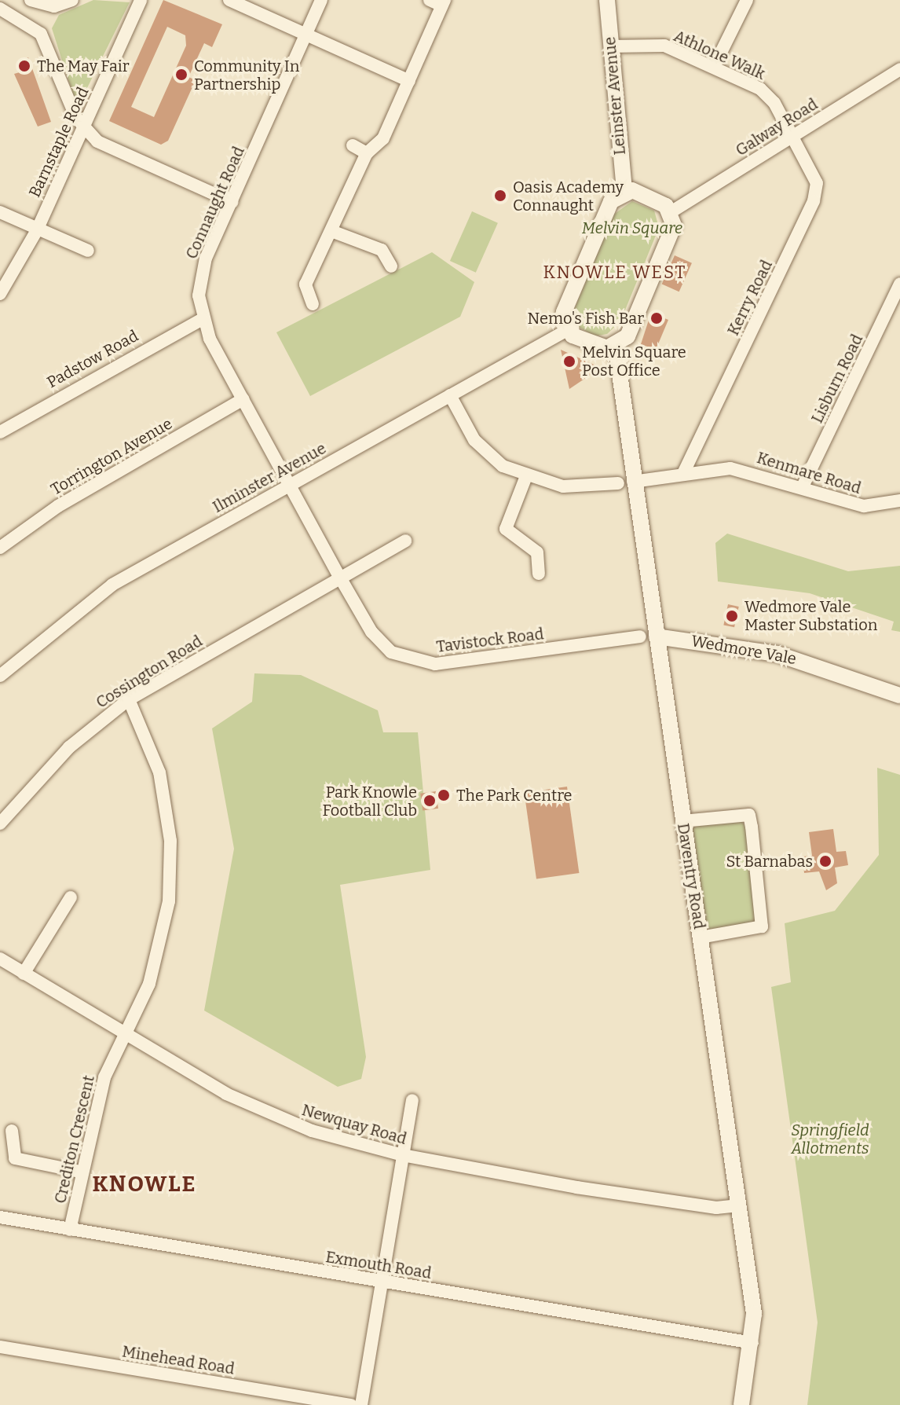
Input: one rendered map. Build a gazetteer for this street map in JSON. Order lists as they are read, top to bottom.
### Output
{
  "streets": {
    "street": [
      "Athlone Walk",
      "Leinster Avenue",
      "Galway Road",
      "Barnstaple Road",
      "Connaught Road",
      "Kerry Road",
      "Padstow Road",
      "Lisburn Road",
      "Torrington Avenue",
      "Kenmare Road",
      "Ilminster Avenue",
      "Tavistock Road",
      "Wedmore Vale",
      "Cossington Road",
      "Daventry Road",
      "Newquay Road",
      "Crediton Crescent",
      "Exmouth Road",
      "Minehead Road"
    ]
  },
  "crossings": [
    ["Athlone Walk", "Leinster Avenue"],
    ["Athlone Walk", "Galway Road"],
    ["Athlone Walk", "Kerry Road"],
    ["Galway Road", "Kerry Road"],
    ["Connaught Road", "Padstow Road"],
    ["Connaught Road", "Torrington Avenue"],
    ["Connaught Road", "Ilminster Avenue"],
    ["Connaught Road", "Tavistock Road"],
    ["Kerry Road", "Kenmare Road"],
    ["Lisburn Road", "Kenmare Road"],
    ["Kenmare Road", "Ilminster Avenue"],
    ["Kenmare Road", "Daventry Road"],
    ["Ilminster Avenue", "Tavistock Road"],
    ["Tavistock Road", "Cossington Road"],
    ["Wedmore Vale", "Daventry Road"],
    ["Cossington Road", "Crediton Crescent"],
    ["Daventry Road", "Newquay Road"],
    ["Daventry Road", "Exmouth Road"],
    ["Newquay Road", "Crediton Crescent"],
    ["Crediton Crescent", "Exmouth Road"]
  ],
  "districts": ["KNOWLE WEST", "KNOWLE"],
  "parks": ["Melvin Square", "Springfield Allotments"],
  "places": [
    "The May Fair",
    "Community In Partnership",
    "Oasis Academy Connaught",
    "Nemo's Fish Bar",
    "Melvin Square Post Office",
    "Wedmore Vale Master Substation",
    "The Park Centre",
    "Park Knowle Football Club",
    "St Barnabas"
  ]
}
